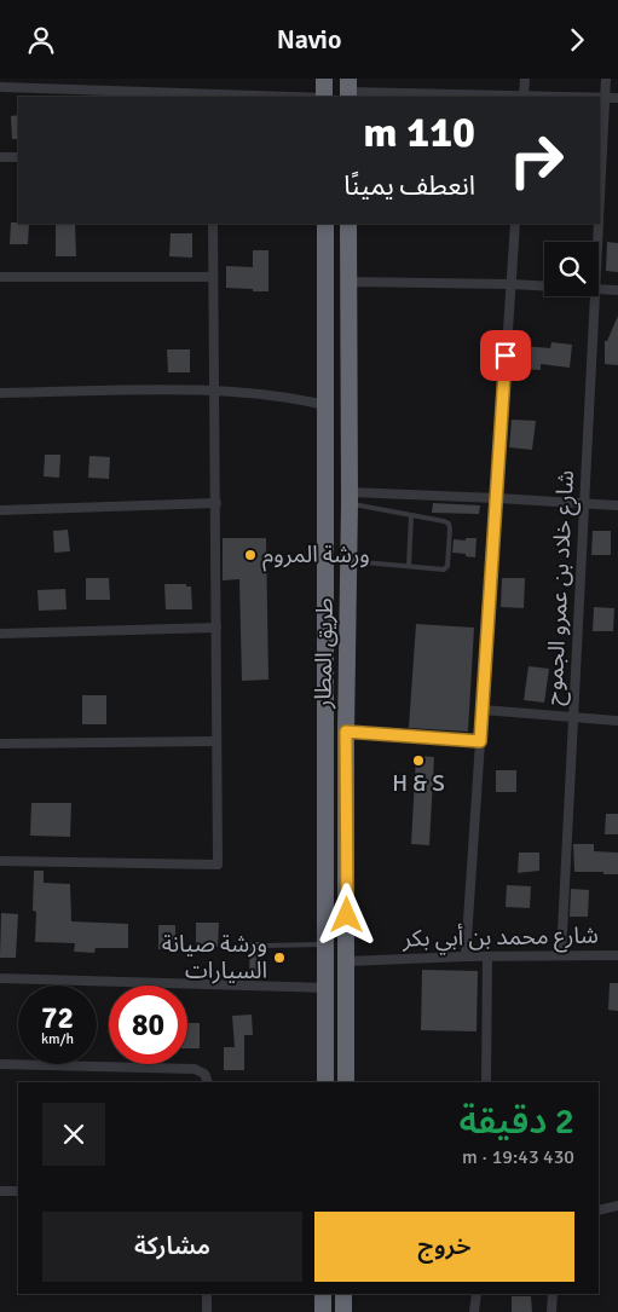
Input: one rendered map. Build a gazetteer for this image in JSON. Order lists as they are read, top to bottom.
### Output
{
  "streets": {
    "highway": ["طريق المطار"],
    "street": ["شارع خلاد بن عمرو الجموح", "شارع محمد بن أبي بكر"]
  },
  "crossings": [
    ["شارع خلاد بن عمرو الجموح", "شارع محمد بن أبي بكر"],
    ["طريق المطار", "شارع محمد بن أبي بكر"]
  ],
  "places": ["ورشة المروم", "H & S", "ورشة صيانة السيارات"],
  "page": {
    "header": "Navio",
    "turn": ["110 m", "انعطف يمينًا"],
    "speed": "72 km/h",
    "limit": "80",
    "heading": ["2 دقيقة", "430 m · 19:43"],
    "buttons": ["خروج", "مشاركة"]
  }
}
